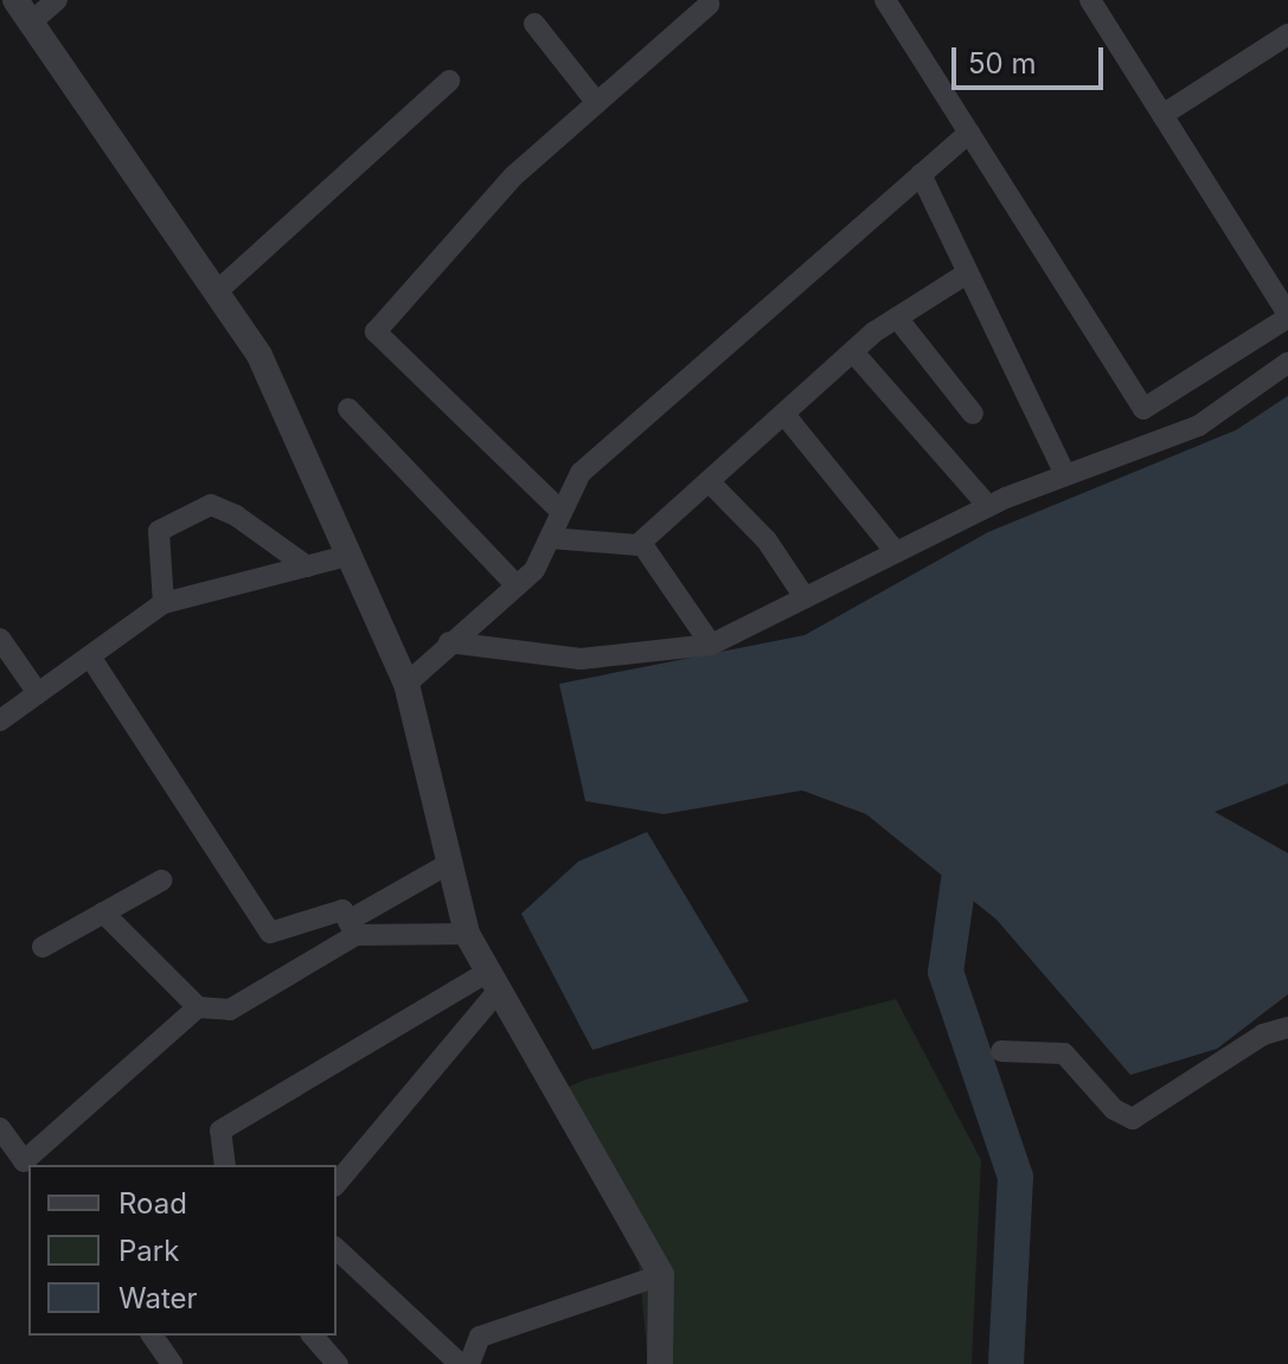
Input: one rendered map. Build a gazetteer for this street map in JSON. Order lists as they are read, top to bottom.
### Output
{
  "legend": ["Road", "Park", "Water"],
  "scale_bar": "50 m"
}
